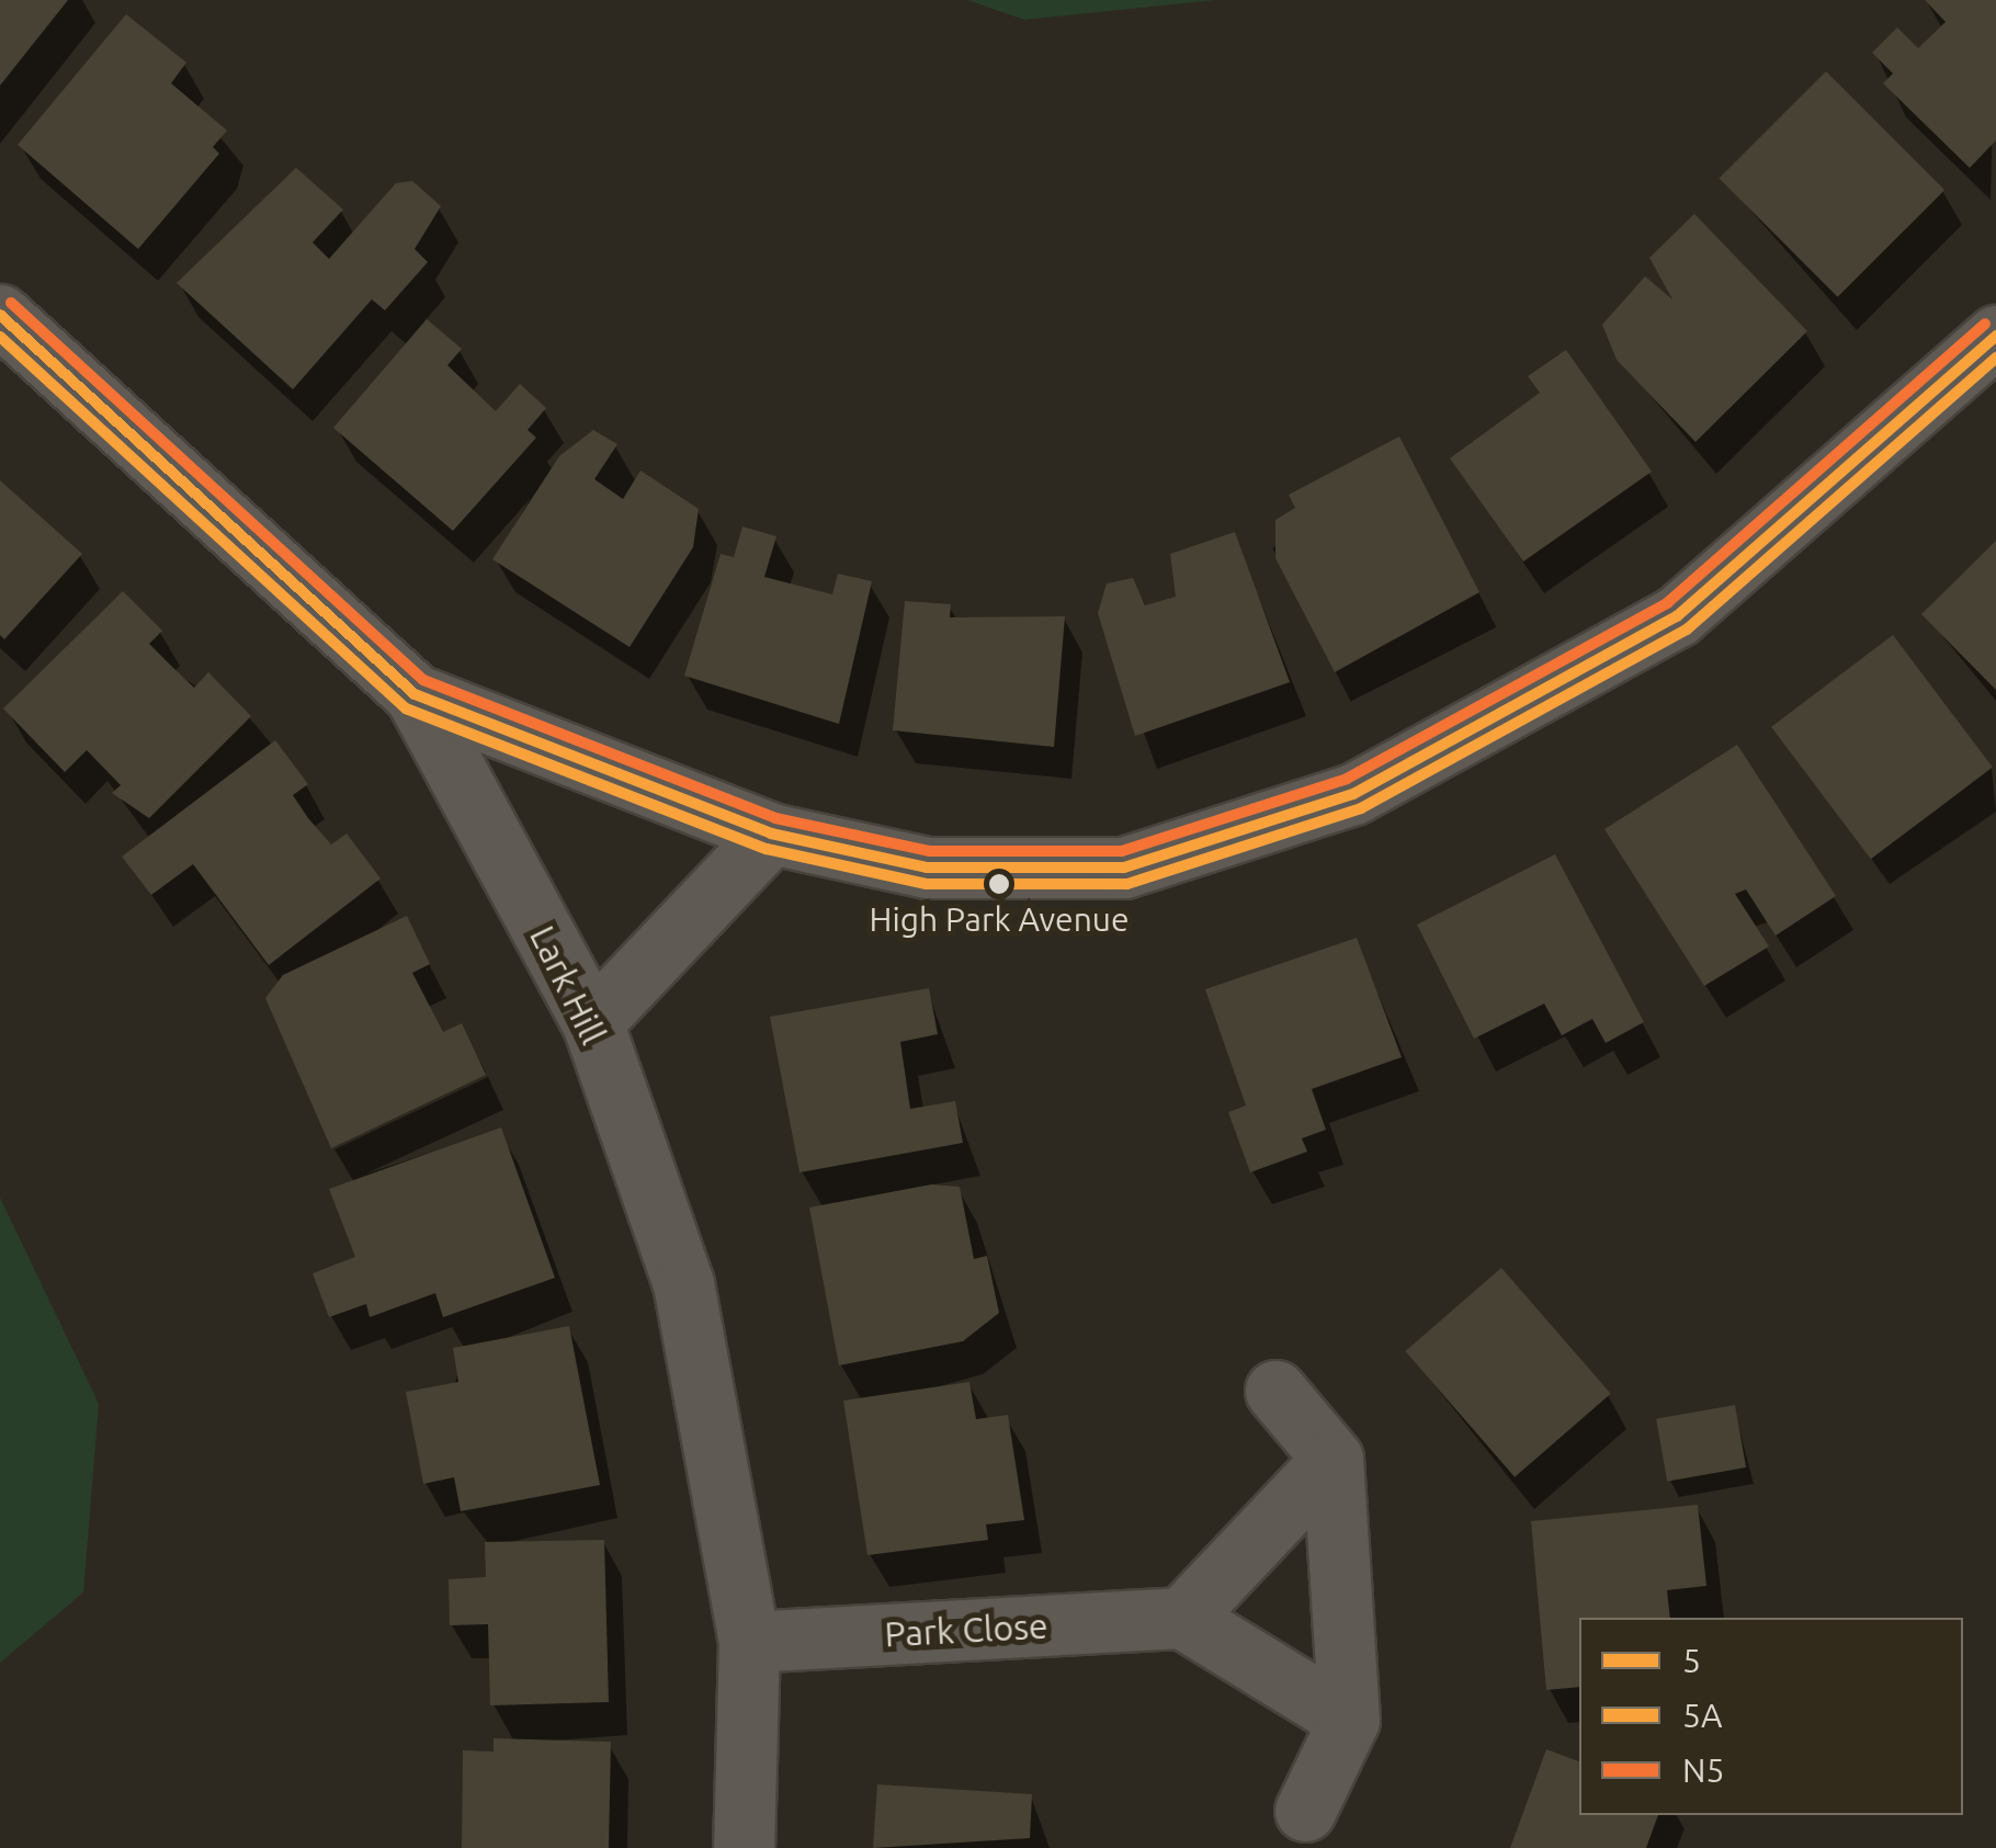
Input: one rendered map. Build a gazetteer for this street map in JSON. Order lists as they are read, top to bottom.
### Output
{
  "streets": {
    "street": ["Lark Hill", "Park Close"]
  },
  "crossings": [
    ["Lark Hill", "Park Close"]
  ],
  "places": ["High Park Avenue"],
  "lines": ["transit line N5", "transit line 5", "transit line 5A"],
  "legend": ["5", "5A", "N5"]
}
